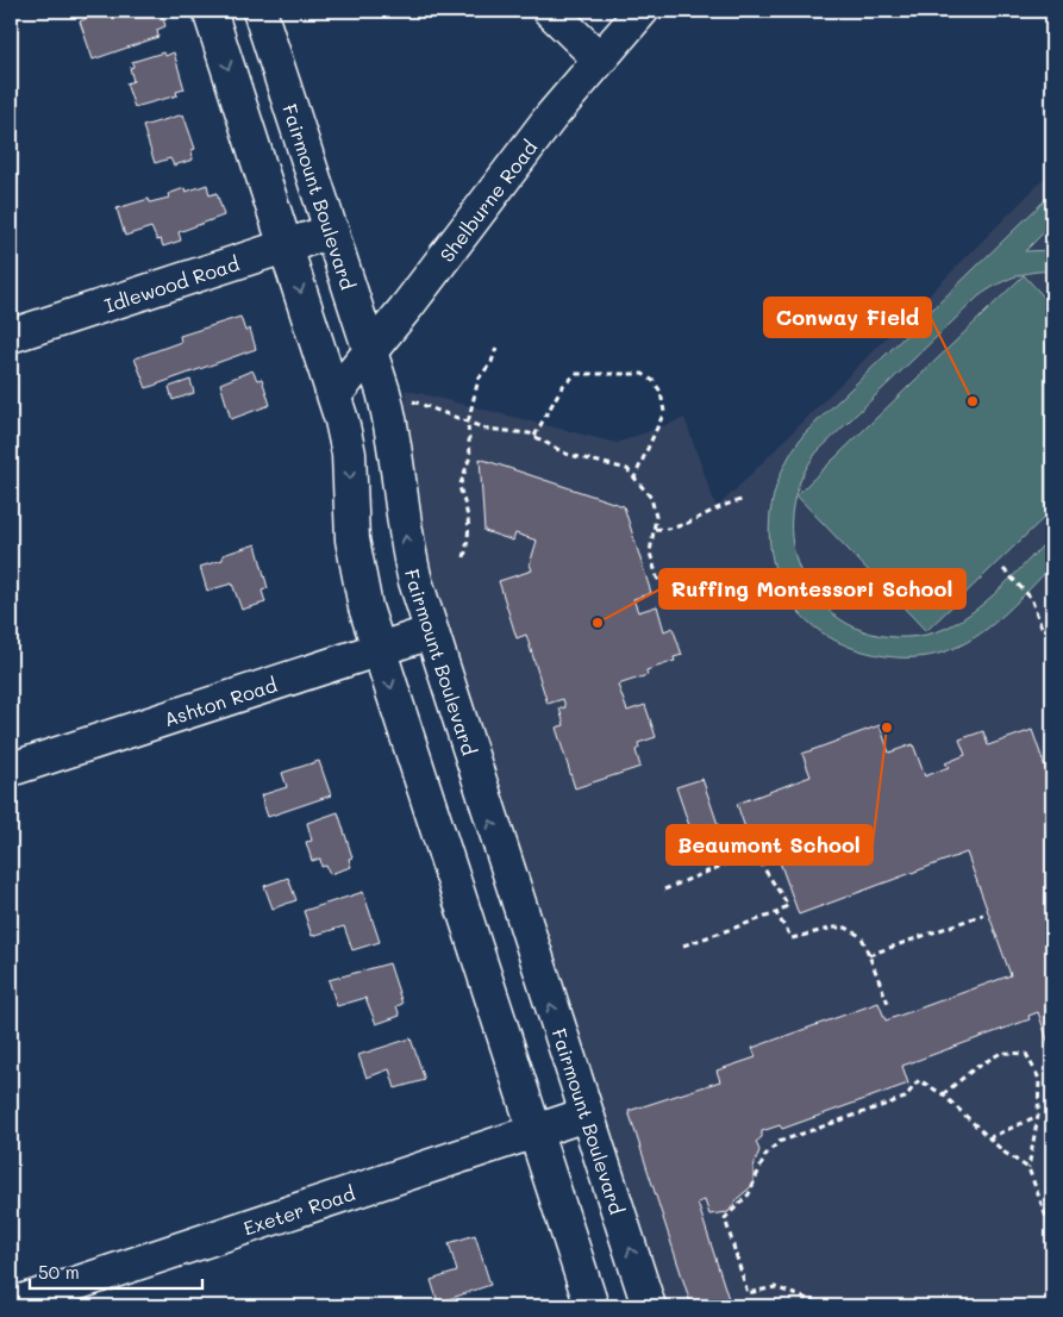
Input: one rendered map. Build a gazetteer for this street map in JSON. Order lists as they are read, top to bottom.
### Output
{
  "streets": {
    "main road": [
      "Fairmount Boulevard",
      "Shelburne Road",
      "Idlewood Road",
      "Ashton Road",
      "Exeter Road"
    ]
  },
  "crossings": [
    ["Fairmount Boulevard", "Shelburne Road"],
    ["Fairmount Boulevard", "Idlewood Road"],
    ["Fairmount Boulevard", "Ashton Road"],
    ["Fairmount Boulevard", "Exeter Road"]
  ],
  "places": ["Conway Field", "Ruffing Montessori School", "Beaumont School"],
  "scale_bar": "50 m"
}
